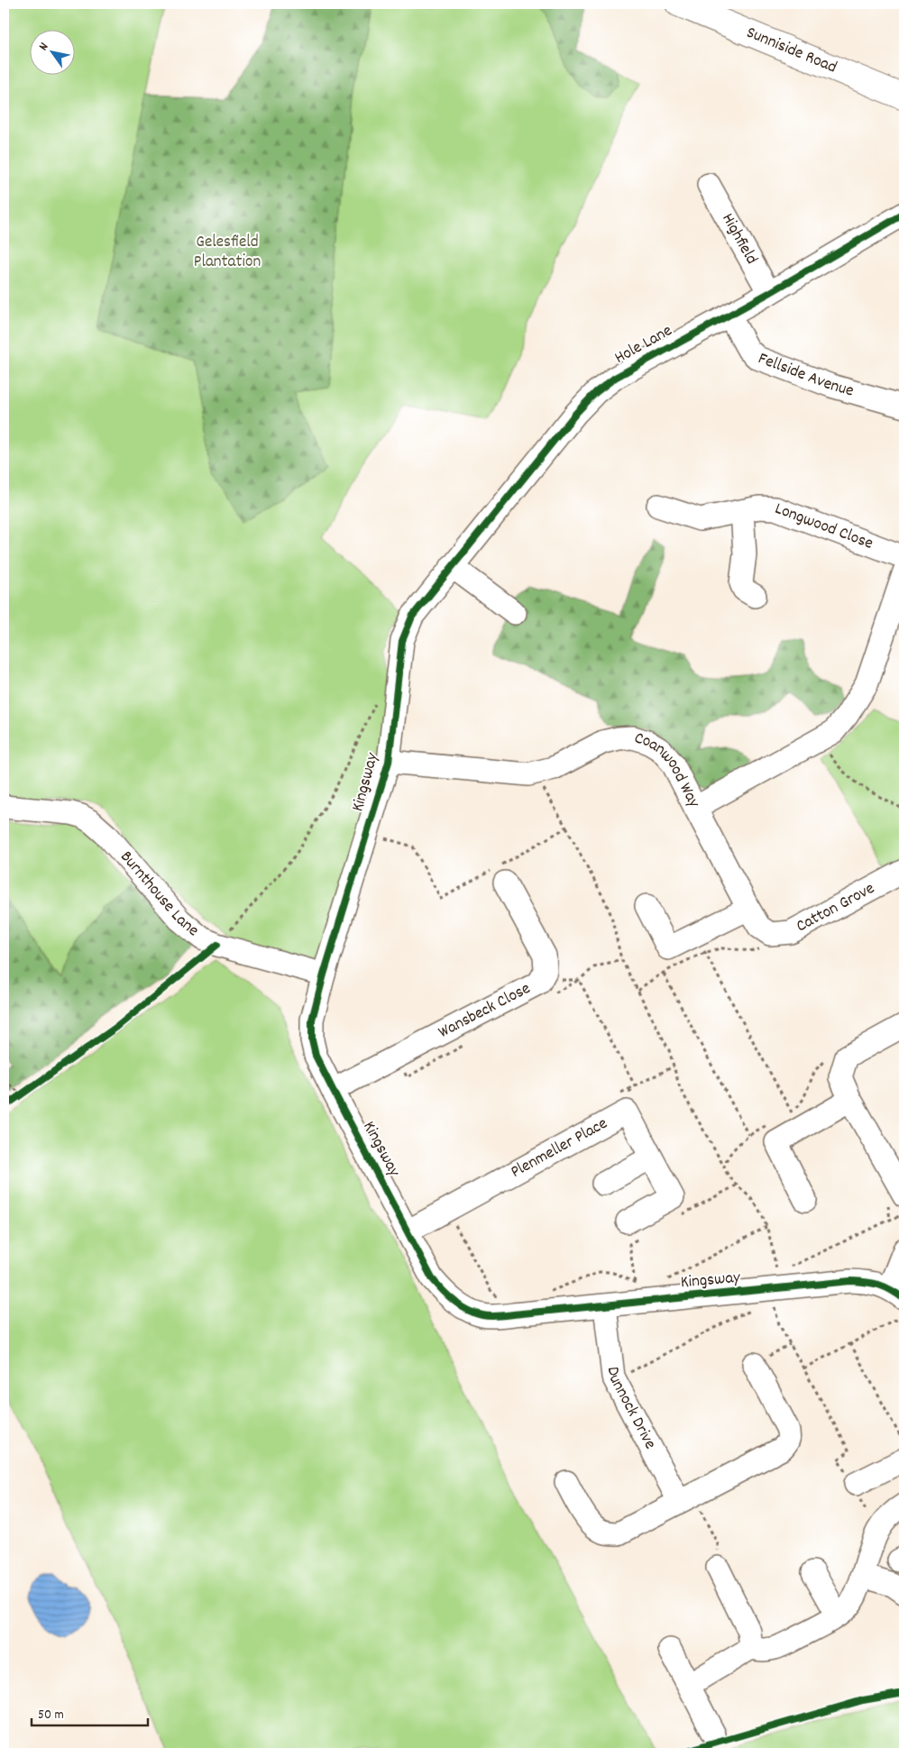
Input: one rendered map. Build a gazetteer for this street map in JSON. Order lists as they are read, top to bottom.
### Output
{
  "streets": {
    "main road": ["Sunniside Road"],
    "street": [
      "Highfield",
      "Hole Lane",
      "Fellside Avenue",
      "Longwood Close",
      "Coanwood Way",
      "Kingsway",
      "Burnthouse Lane",
      "Catton Grove",
      "Wansbeck Close",
      "Plenmeller Place",
      "Dunnock Drive"
    ]
  },
  "crossings": [
    ["Highfield", "Hole Lane"],
    ["Hole Lane", "Fellside Avenue"],
    ["Hole Lane", "Kingsway"],
    ["Coanwood Way", "Kingsway"],
    ["Coanwood Way", "Catton Grove"],
    ["Kingsway", "Burnthouse Lane"],
    ["Kingsway", "Wansbeck Close"],
    ["Kingsway", "Plenmeller Place"],
    ["Kingsway", "Dunnock Drive"]
  ],
  "parks": ["Gelesfield Plantation"],
  "scale_bar": "50 m",
  "north": "top left"
}
